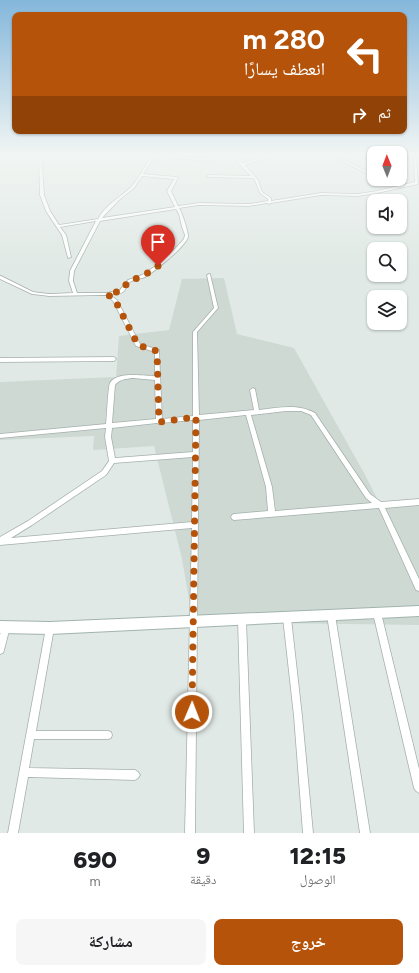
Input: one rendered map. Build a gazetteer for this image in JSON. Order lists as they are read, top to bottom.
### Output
{
  "north": "top",
  "page": {
    "turn": ["280 m", "انعطف يسارًا"],
    "then": "ثم",
    "eta": [
      "12:15",
      "الوصول",
      "9",
      "دقيقة",
      "690",
      "m"
    ],
    "buttons": ["خروج", "مشاركة"]
  }
}
